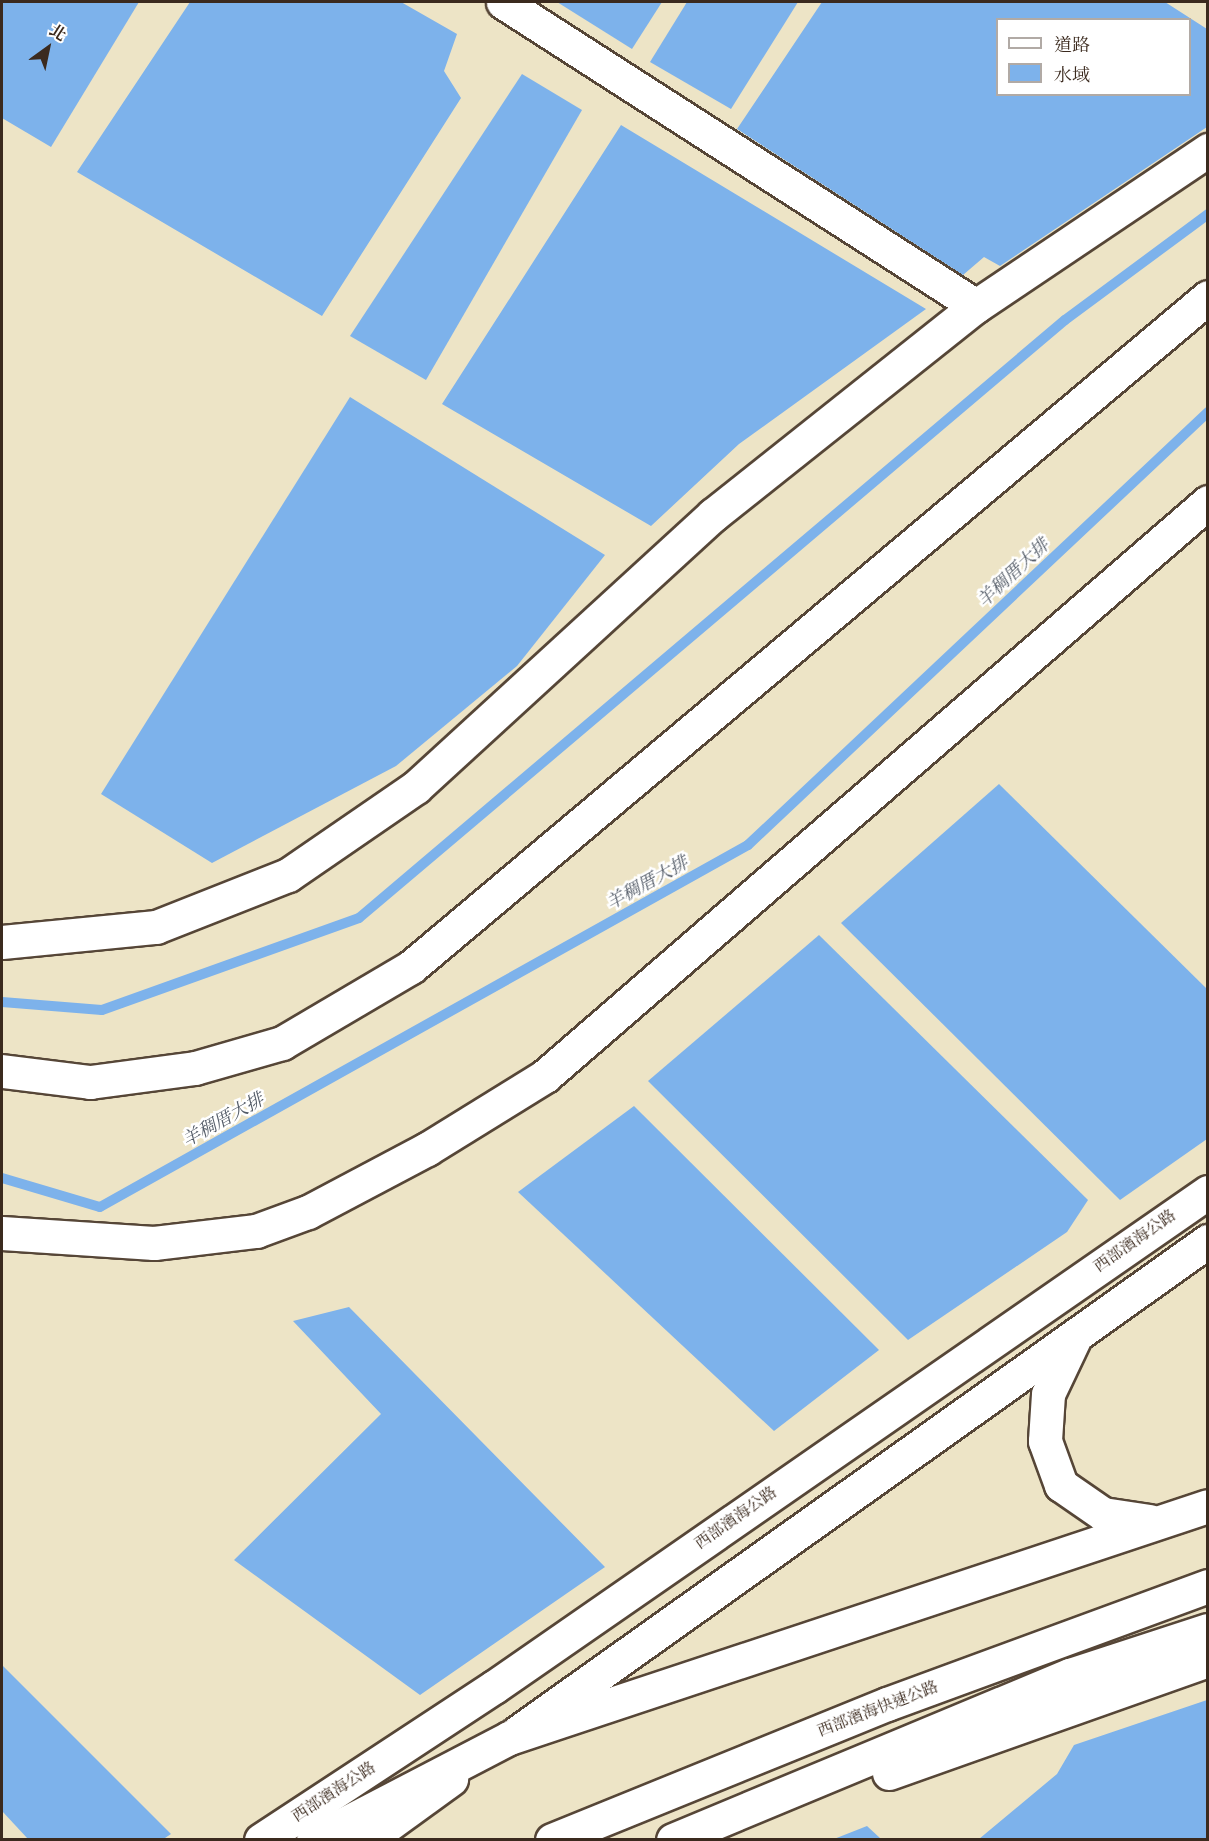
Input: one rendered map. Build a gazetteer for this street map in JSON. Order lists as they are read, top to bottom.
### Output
{
  "streets": {
    "main road": ["西部濱海公路", "西部濱海快速公路"]
  },
  "water": ["羊稠厝大排"],
  "legend": ["道路", "水域"],
  "north": "top right"
}
